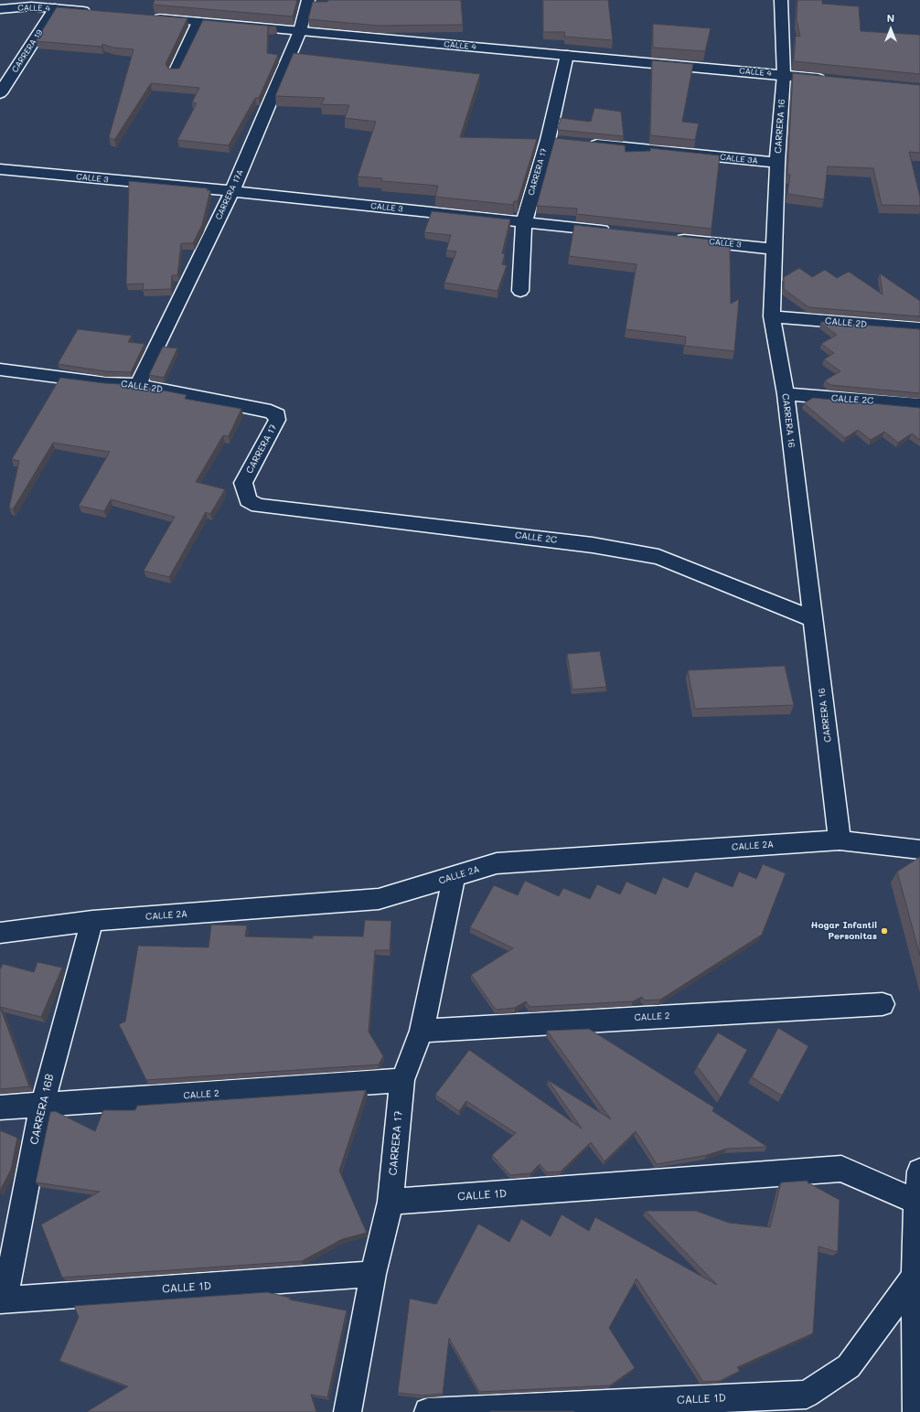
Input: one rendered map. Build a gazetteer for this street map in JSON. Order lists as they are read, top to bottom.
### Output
{
  "streets": {
    "street": [
      "CALLE 4",
      "CARRERA 19",
      "CARRERA 16",
      "CALLE 3A",
      "CARRERA 17",
      "CALLE 3",
      "CARRERA 17A",
      "CALLE 2D",
      "CALLE 2C",
      "CALLE 2A",
      "CALLE 2",
      "CARRERA 16B",
      "CALLE 1D"
    ]
  },
  "crossings": [
    ["CALLE 4", "CARRERA 19"],
    ["CALLE 4", "CARRERA 16"],
    ["CALLE 4", "CARRERA 17"],
    ["CALLE 4", "CARRERA 17A"],
    ["CARRERA 16", "CALLE 3A"],
    ["CARRERA 16", "CALLE 3"],
    ["CARRERA 16", "CALLE 2D"],
    ["CARRERA 16", "CALLE 2C"],
    ["CARRERA 16", "CALLE 2A"],
    ["CARRERA 17", "CALLE 3"],
    ["CARRERA 17", "CALLE 2D"],
    ["CARRERA 17", "CALLE 2C"],
    ["CARRERA 17", "CALLE 2A"],
    ["CARRERA 17", "CALLE 2"],
    ["CARRERA 17", "CALLE 1D"],
    ["CALLE 3", "CARRERA 17A"],
    ["CARRERA 17A", "CALLE 2D"],
    ["CALLE 2A", "CARRERA 16B"],
    ["CALLE 2", "CARRERA 16B"],
    ["CARRERA 16B", "CALLE 1D"]
  ],
  "places": ["Hogar Infantil Personitas"],
  "north": "top"
}
